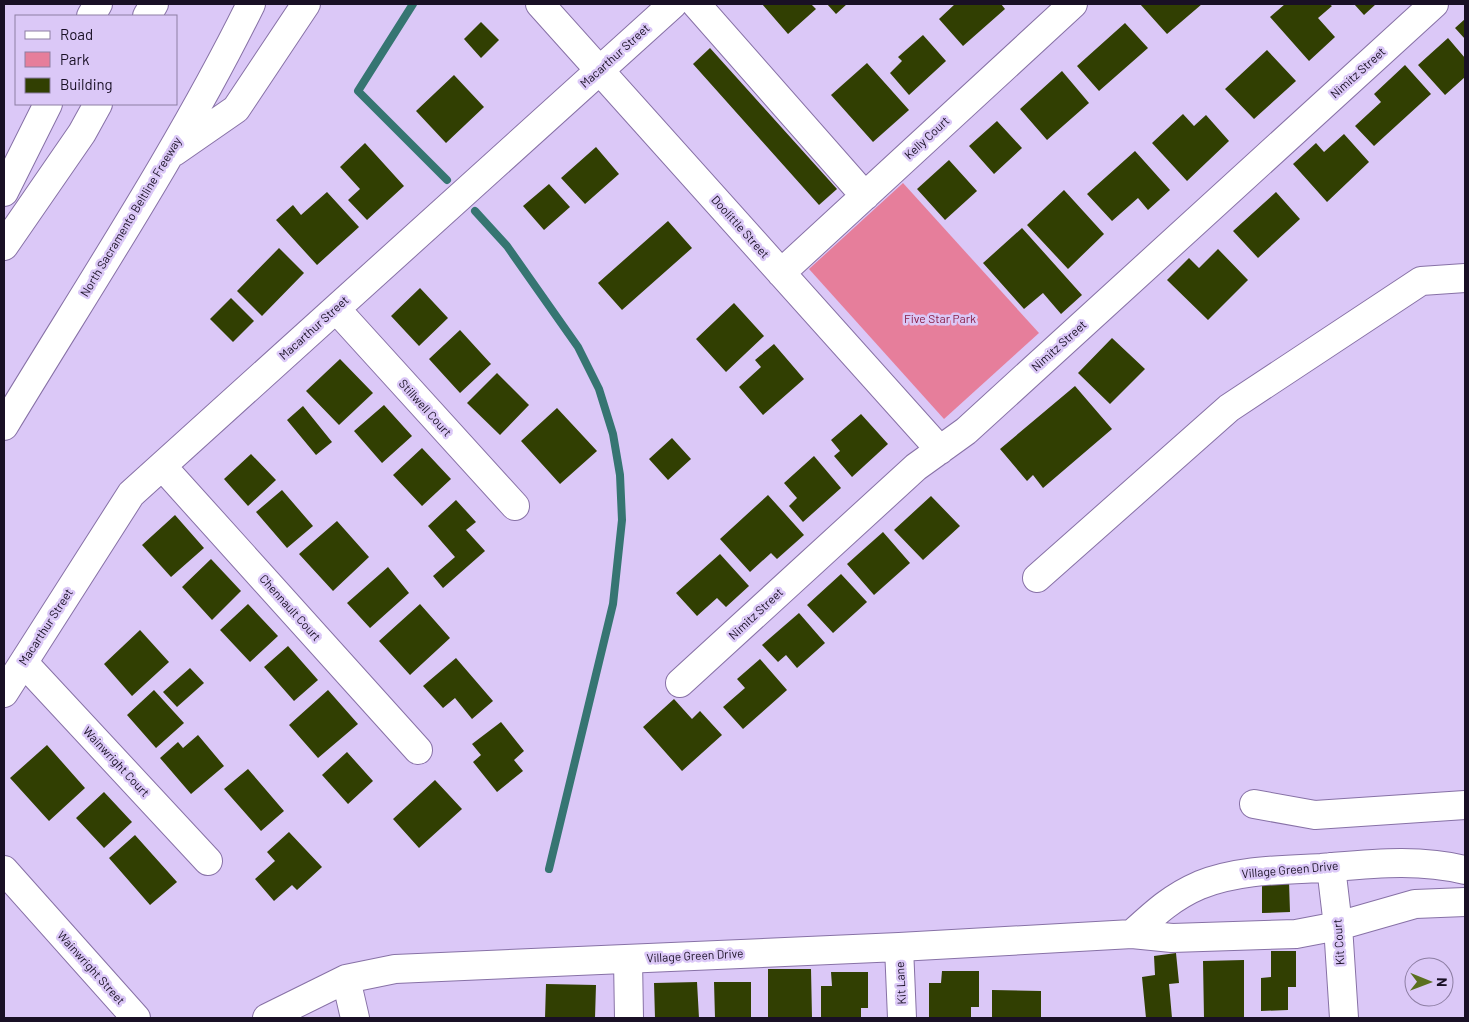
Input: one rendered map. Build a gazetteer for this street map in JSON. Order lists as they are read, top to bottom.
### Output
{
  "streets": {
    "main road": [
      "Macarthur Street",
      "Nimitz Street",
      "Kelly Court",
      "North Sacramento Beltline Freeway",
      "Doolittle Street",
      "Stillwell Court",
      "Chennault Court",
      "Wainwright Court",
      "Village Green Drive",
      "Kit Court",
      "Wainwright Street",
      "Kit Lane"
    ]
  },
  "crossings": [
    ["Macarthur Street", "Doolittle Street"],
    ["Macarthur Street", "Stillwell Court"],
    ["Macarthur Street", "Chennault Court"],
    ["Macarthur Street", "Wainwright Court"],
    ["Nimitz Street", "Doolittle Street"],
    ["Kelly Court", "Doolittle Street"],
    ["Village Green Drive", "Kit Court"],
    ["Village Green Drive", "Kit Lane"]
  ],
  "parks": ["Five Star Park"],
  "legend": ["Road", "Park", "Building"],
  "north": "right"
}
